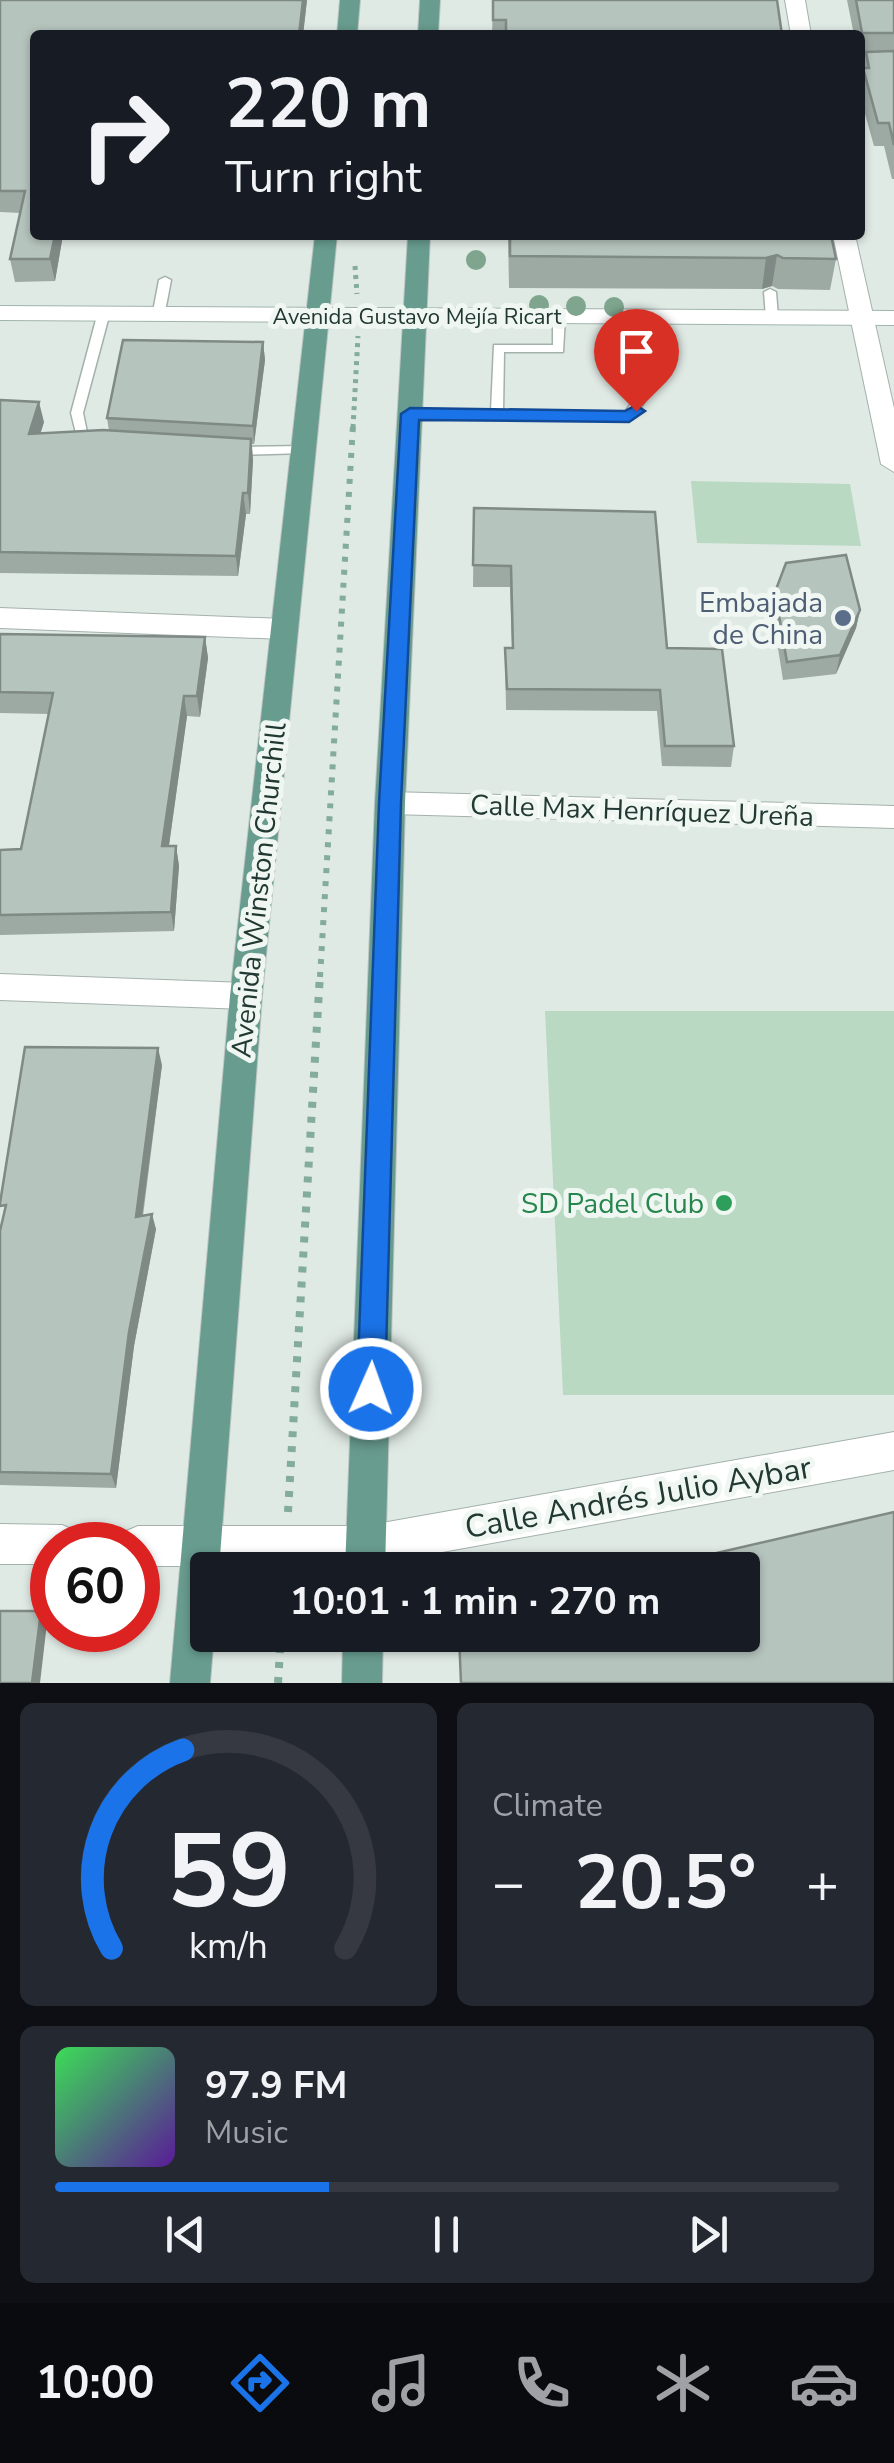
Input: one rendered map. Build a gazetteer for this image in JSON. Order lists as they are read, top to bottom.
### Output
{
  "streets": {
    "main road": ["Avenida Winston Churchill"],
    "street": ["Avenida Gustavo Mejía Ricart", "Calle Max Henríquez Ureña", "Calle Andrés Julio Aybar"]
  },
  "crossings": [
    ["Avenida Gustavo Mejía Ricart", "Avenida Winston Churchill"],
    ["Avenida Winston Churchill", "Calle Andrés Julio Aybar"]
  ],
  "places": ["Embajada de China", "SD Padel Club"],
  "page": {
    "turn": ["220 m", "Turn right"],
    "limit": "60",
    "trip": "10:01 · 1 min · 270 m",
    "tile": "Climate",
    "heat": ["−", "20.5°", "+"],
    "song": ["97.9 FM", "Music"],
    "tabs": "10:00",
    "gauge": ["59", "km/h"]
  }
}
